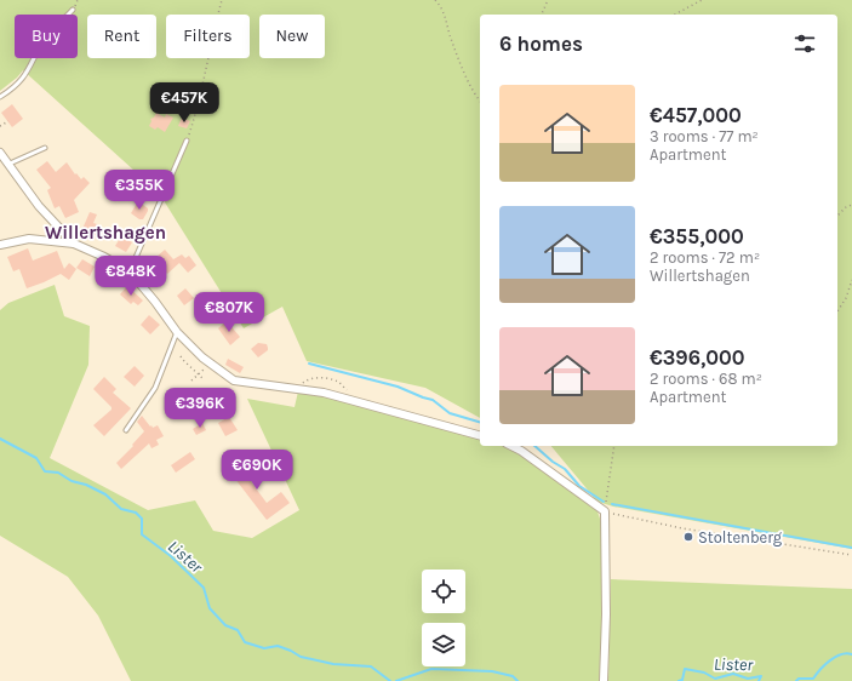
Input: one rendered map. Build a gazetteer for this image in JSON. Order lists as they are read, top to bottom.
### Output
{
  "districts": ["Willertshagen"],
  "water": ["Lister"],
  "places": ["Stoltenberg"],
  "page": {
    "chip": [
      "Buy",
      "Rent",
      "Filters",
      "New"
    ],
    "heading": "6 homes",
    "list": [
      {
        "name": "€457,000",
        "note": "3 rooms · 77 m² · Apartment"
      },
      {
        "name": "€355,000",
        "note": "2 rooms · 72 m² · Willertshagen"
      },
      {
        "name": "€396,000",
        "note": "2 rooms · 68 m² · Apartment"
      }
    ],
    "price": [
      "€457K",
      "€355K",
      "€848K",
      "€807K",
      "€396K",
      "€690K"
    ]
  }
}
